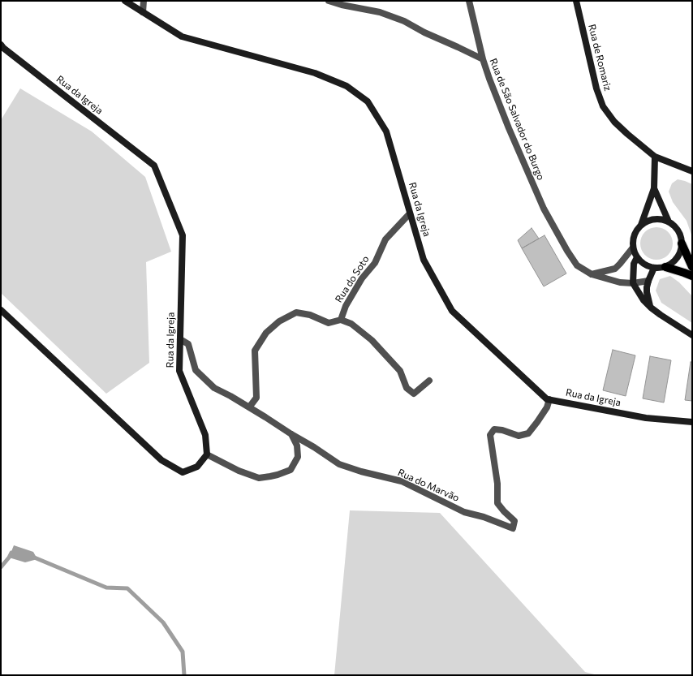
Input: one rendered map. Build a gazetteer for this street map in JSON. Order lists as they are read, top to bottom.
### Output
{
  "streets": {
    "street": [
      "Rua de Romariz",
      "Rua da Igreja",
      "Rua de São Salvador do Burgo",
      "Rua do Soto",
      "Rua do Marvão"
    ]
  },
  "crossings": [
    ["Rua da Igreja", "Rua do Soto"],
    ["Rua da Igreja", "Rua do Marvão"]
  ]
}
